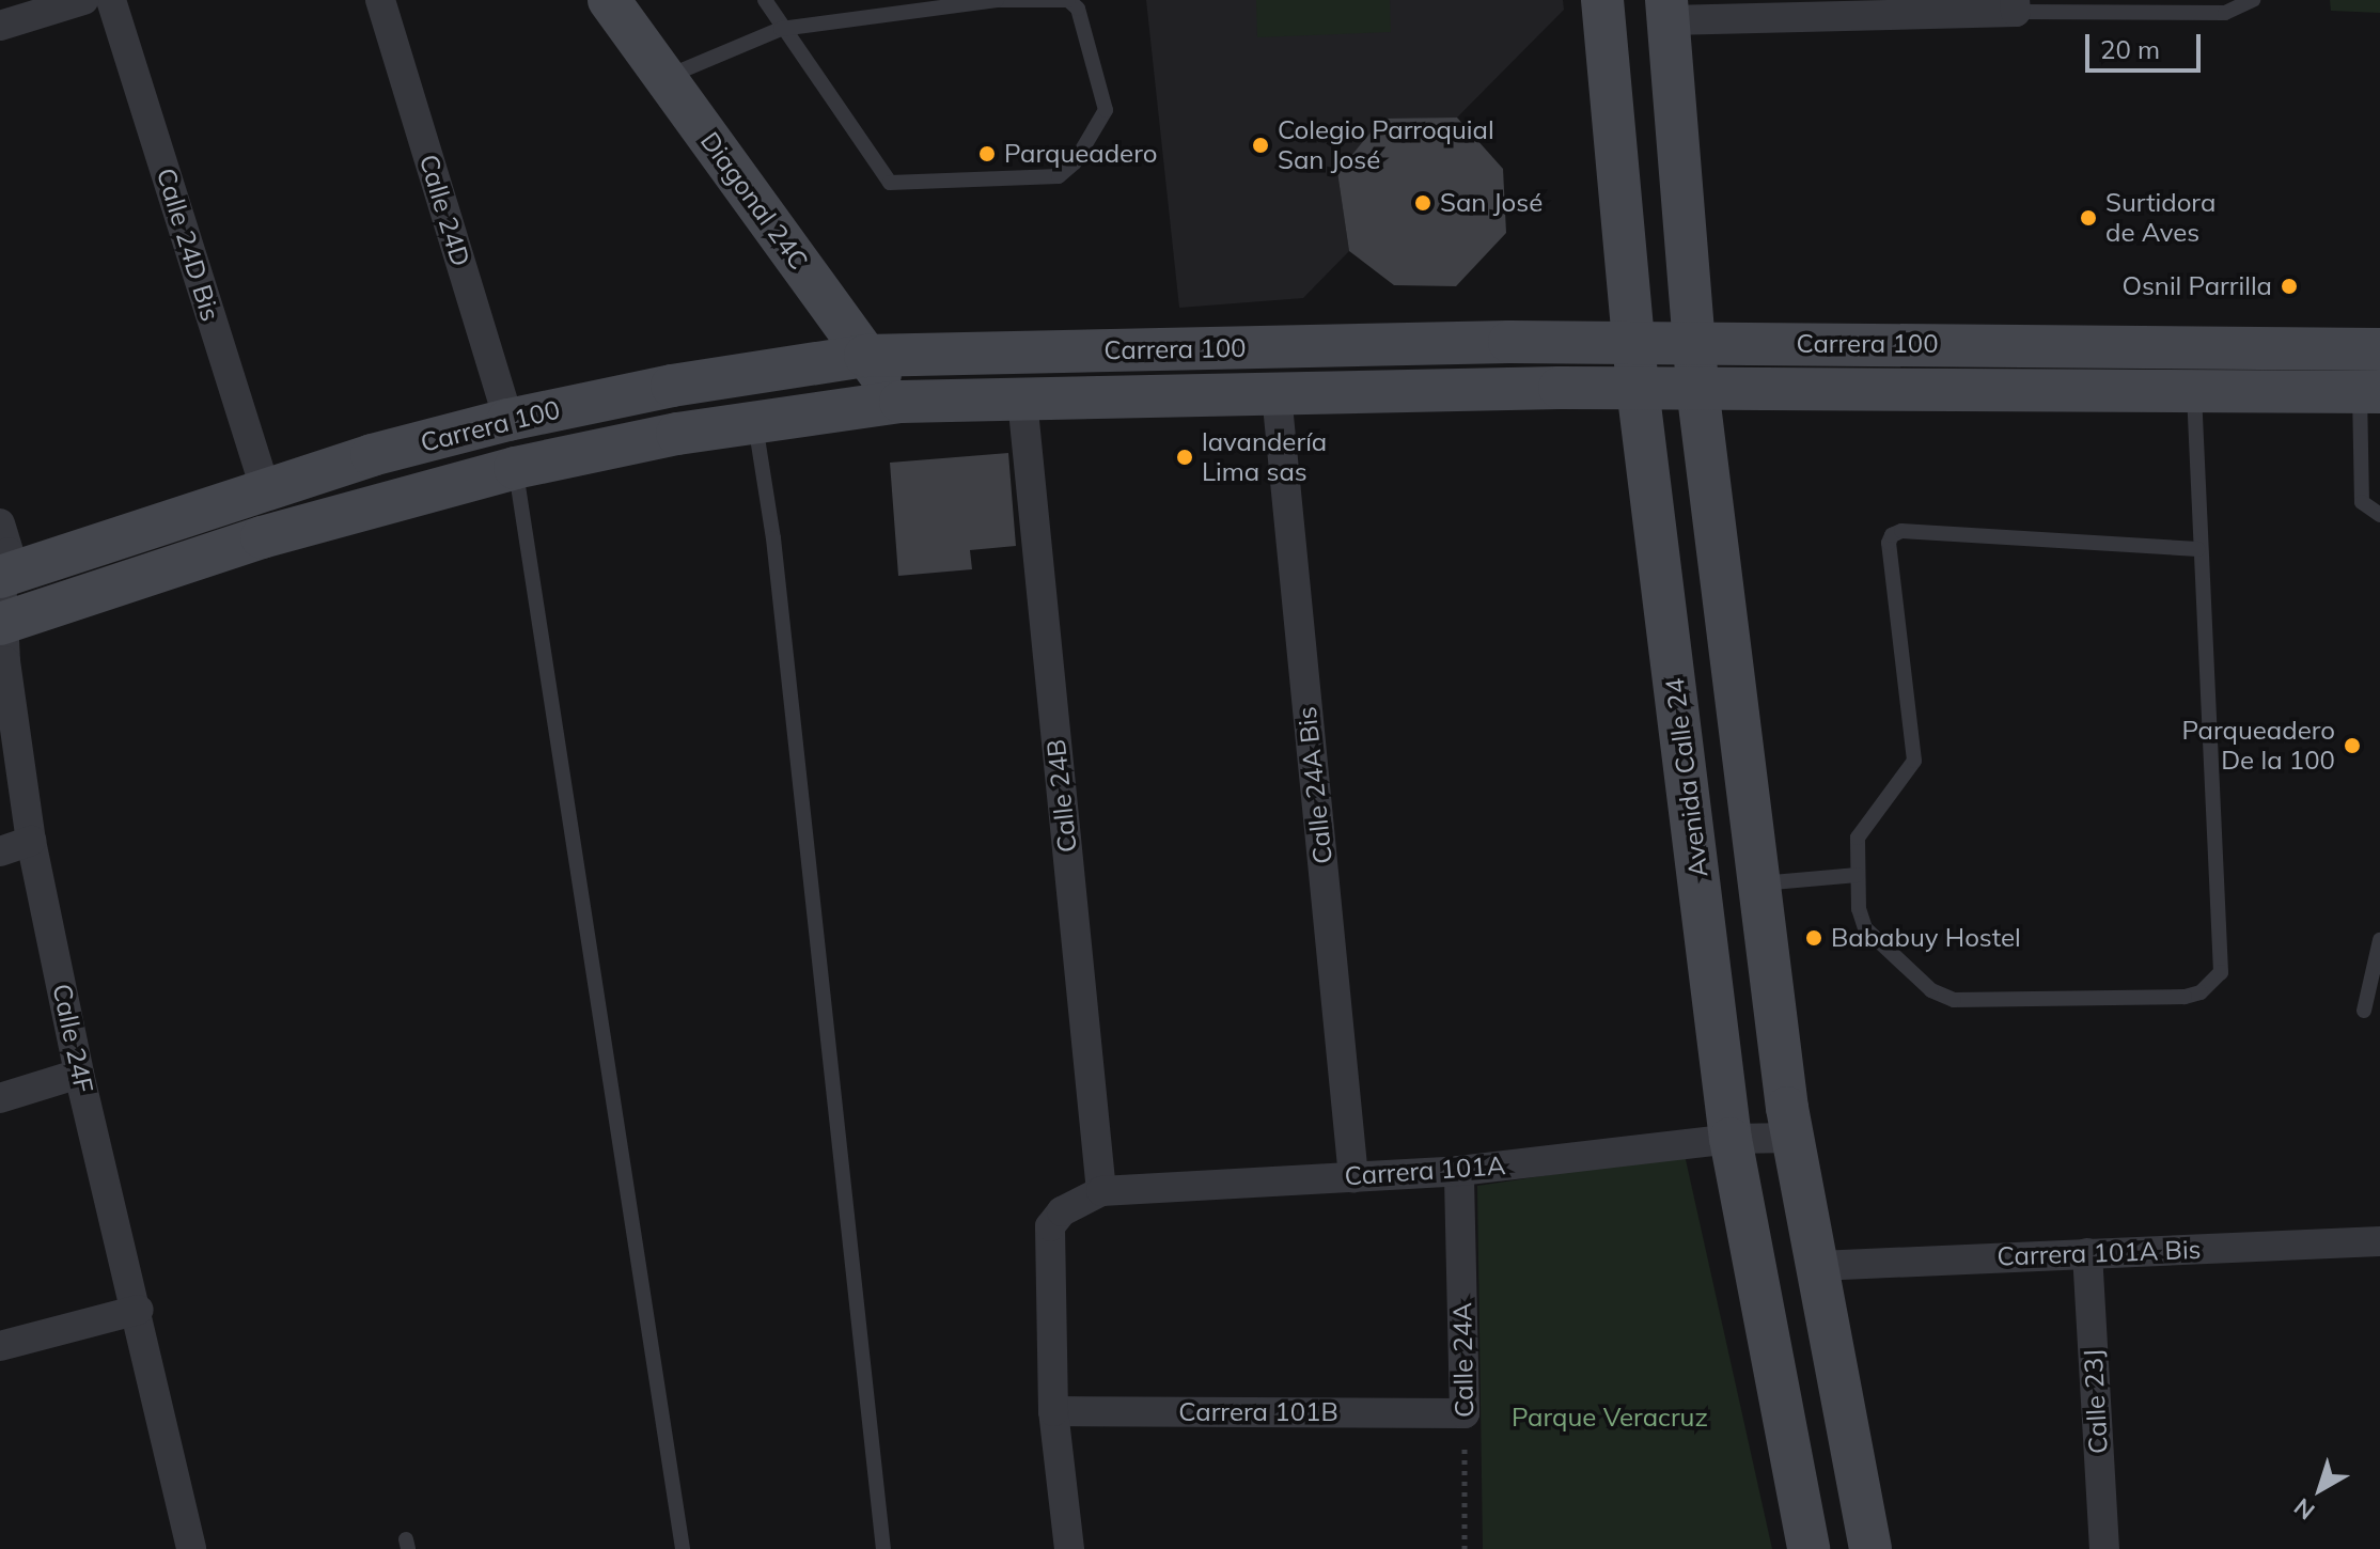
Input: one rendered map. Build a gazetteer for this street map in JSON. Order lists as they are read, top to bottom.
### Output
{
  "streets": {
    "main road": ["Diagonal 24C", "Carrera 100", "Avenida Calle 24"],
    "street": [
      "Calle 24D",
      "Calle 24D Bis",
      "Calle 24A Bis",
      "Calle 24B",
      "Calle 24F",
      "Carrera 101A",
      "Carrera 101A Bis",
      "Calle 24A",
      "Calle 23J",
      "Carrera 101B"
    ]
  },
  "crossings": [
    ["Diagonal 24C", "Carrera 100"],
    ["Calle 24D", "Carrera 100"],
    ["Calle 24D Bis", "Carrera 100"],
    ["Carrera 100", "Avenida Calle 24"],
    ["Carrera 100", "Calle 24A Bis"],
    ["Carrera 100", "Calle 24B"],
    ["Carrera 100", "Calle 24F"],
    ["Avenida Calle 24", "Carrera 101A"],
    ["Calle 24A Bis", "Carrera 101A"],
    ["Calle 24B", "Carrera 101A"],
    ["Carrera 101A", "Calle 24A"],
    ["Carrera 101A", "Carrera 101B"],
    ["Carrera 101A Bis", "Calle 23J"],
    ["Calle 24A", "Carrera 101B"]
  ],
  "parks": ["Parque Veracruz"],
  "places": [
    "Colegio Parroquial San José",
    "Parqueadero",
    "San José",
    "Surtidora de Aves",
    "Osnil Parrilla",
    "lavandería Lima sas",
    "Parqueadero De la 100",
    "Bababuy Hostel"
  ],
  "scale_bar": "20 m",
  "north": "bottom left"
}
